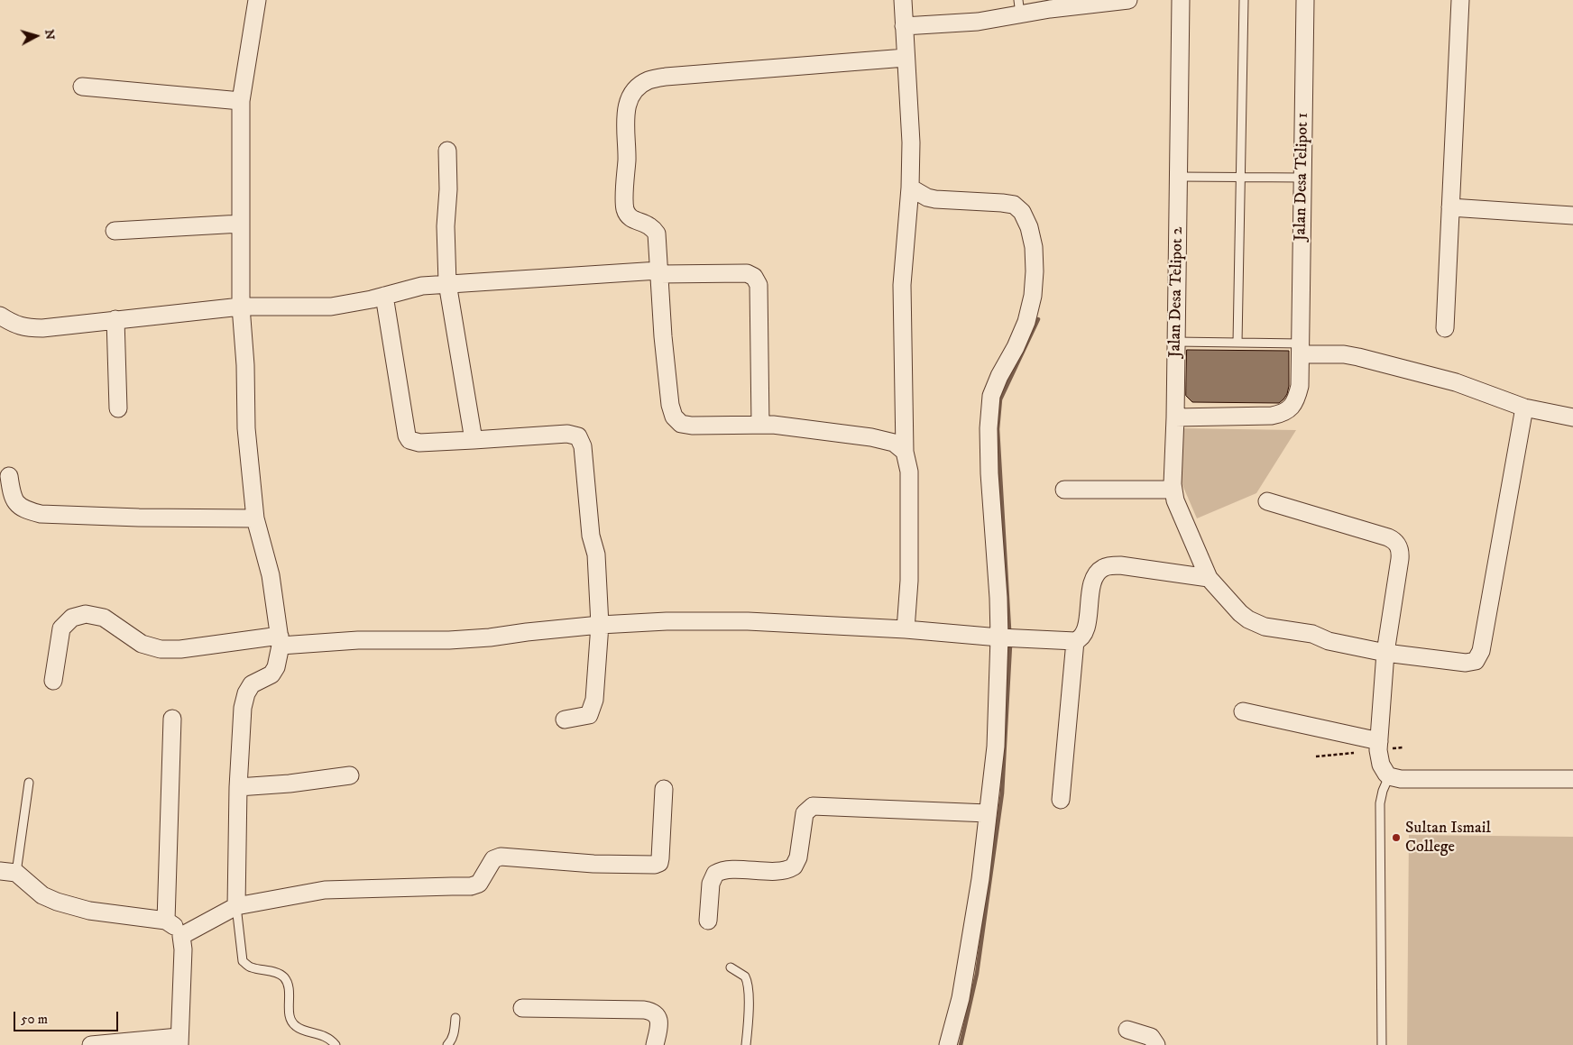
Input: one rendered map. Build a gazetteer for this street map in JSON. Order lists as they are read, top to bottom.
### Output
{
  "streets": {
    "street": ["Jalan Desa Telipot 1", "Jalan Desa Telipot 2"]
  },
  "crossings": [
    ["Jalan Desa Telipot 1", "Jalan Desa Telipot 2"]
  ],
  "places": ["Sultan Ismail College"],
  "scale_bar": "50 m",
  "north": "right"
}
